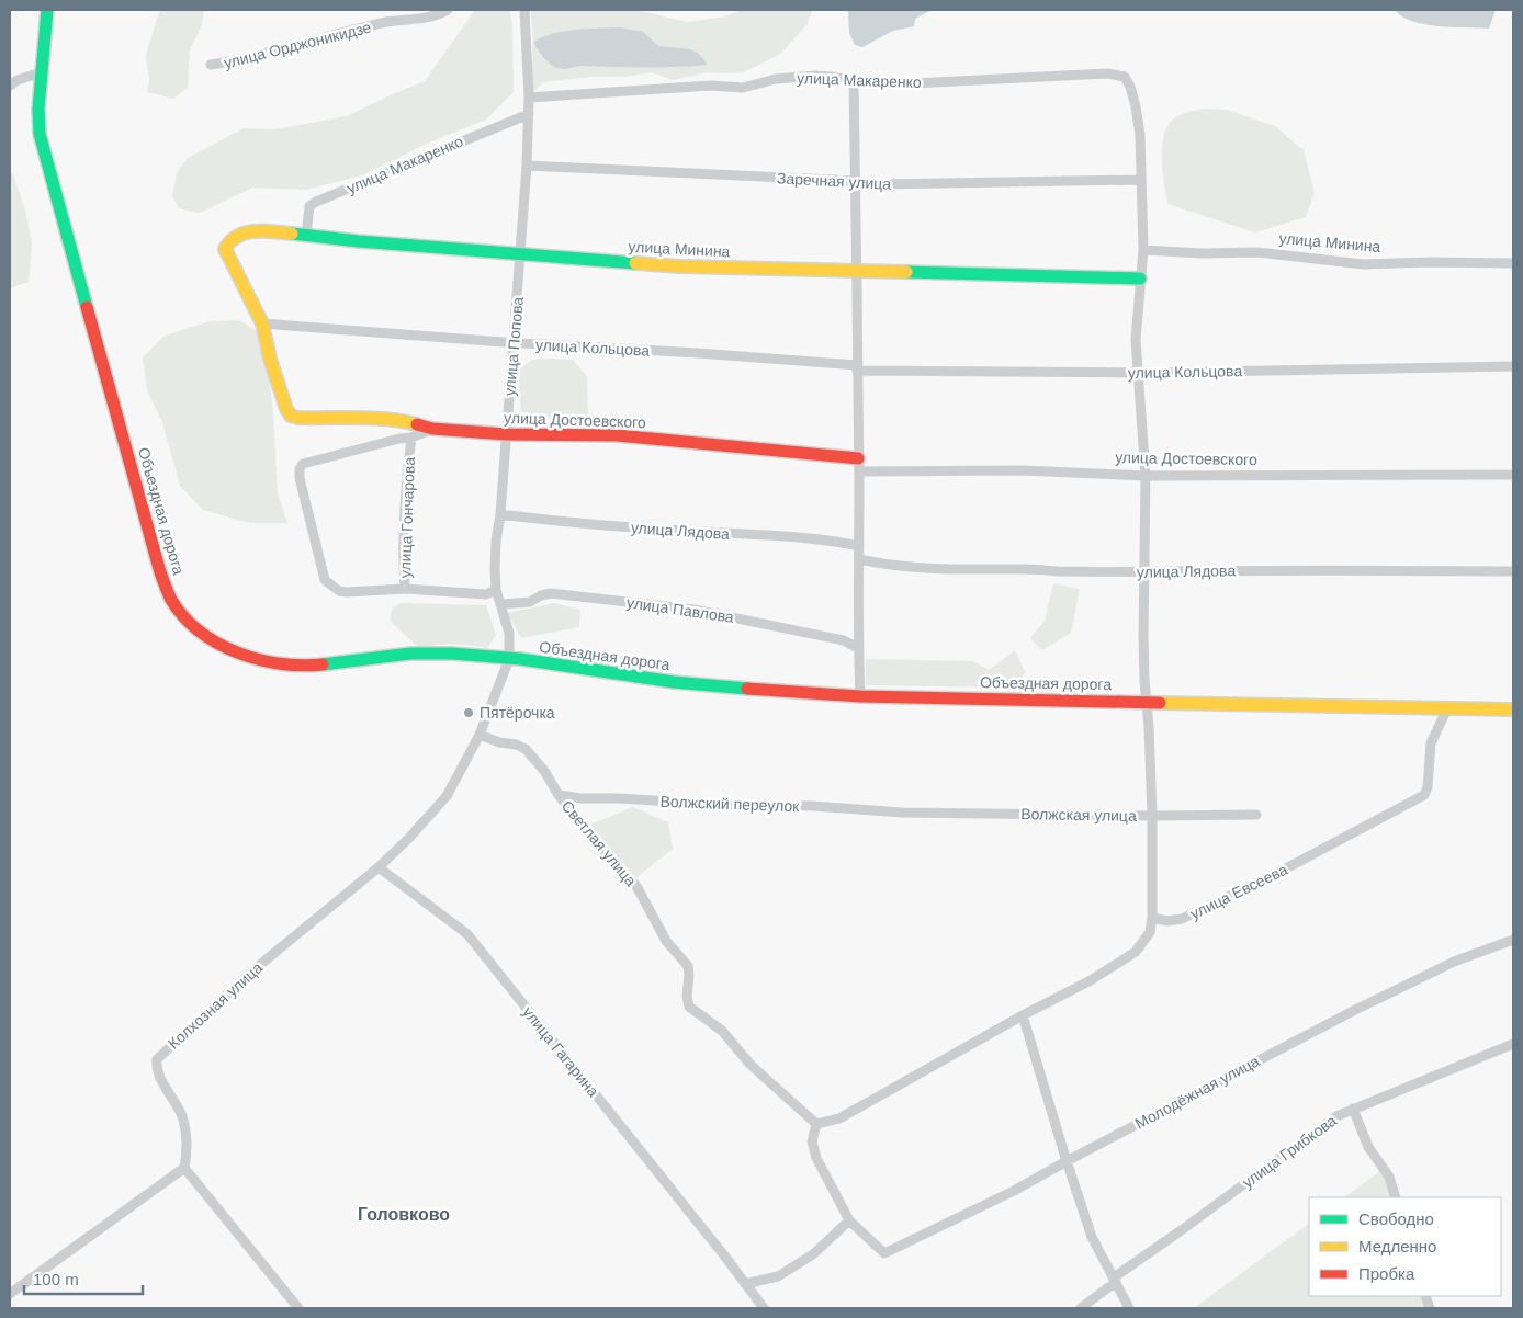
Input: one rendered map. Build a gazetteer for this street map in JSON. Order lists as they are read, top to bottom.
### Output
{
  "streets": {
    "main road": ["улица Минина", "улица Достоевского", "Объездная дорога"],
    "street": [
      "улица Орджоникидзе",
      "улица Макаренко",
      "Заречная улица",
      "улица Попова",
      "улица Кольцова",
      "улица Гончарова",
      "улица Лядова",
      "улица Павлова",
      "Волжский переулок",
      "Волжская улица",
      "Светлая улица",
      "улица Евсеева",
      "Колхозная улица",
      "улица Гагарина",
      "Молодёжная улица",
      "улица Грибкова"
    ]
  },
  "crossings": [
    ["улица Макаренко", "Заречная улица"],
    ["улица Макаренко", "улица Минина"],
    ["улица Макаренко", "улица Попова"],
    ["Заречная улица", "улица Попова"],
    ["улица Минина", "улица Попова"],
    ["улица Минина", "улица Кольцова"],
    ["улица Минина", "улица Достоевского"],
    ["улица Попова", "улица Кольцова"],
    ["улица Попова", "улица Достоевского"],
    ["улица Попова", "Объездная дорога"],
    ["улица Попова", "улица Лядова"],
    ["улица Попова", "улица Павлова"],
    ["улица Попова", "Колхозная улица"],
    ["улица Кольцова", "улица Достоевского"],
    ["улица Достоевского", "улица Гончарова"],
    ["Объездная дорога", "улица Евсеева"],
    ["Объездная дорога", "Колхозная улица"],
    ["Волжский переулок", "Волжская улица"],
    ["Волжский переулок", "Светлая улица"],
    ["Светлая улица", "Колхозная улица"],
    ["Колхозная улица", "улица Гагарина"]
  ],
  "districts": ["Головково"],
  "places": ["Пятёрочка"],
  "legend": ["Свободно", "Медленно", "Пробка"],
  "scale_bar": "100 m"
}
